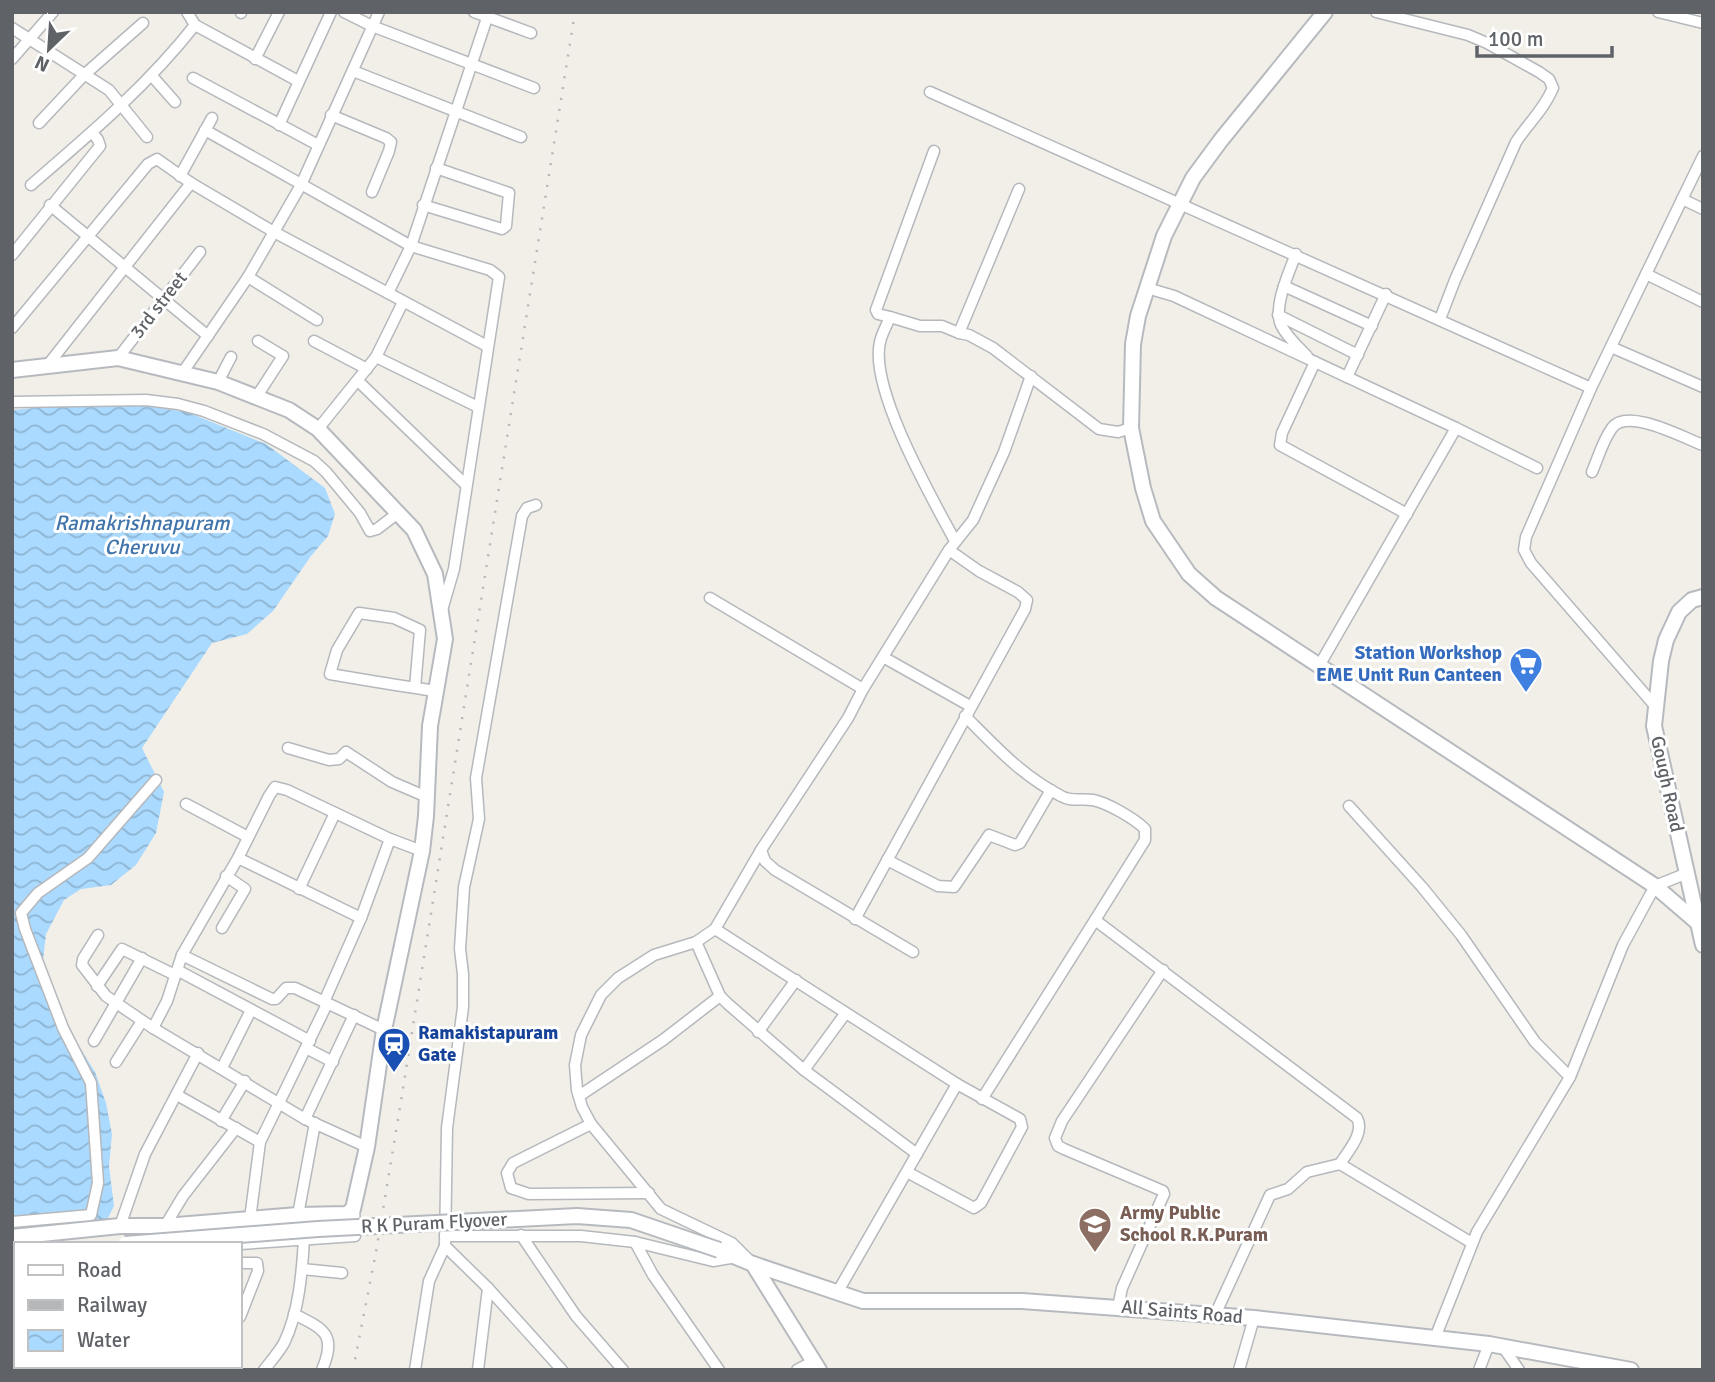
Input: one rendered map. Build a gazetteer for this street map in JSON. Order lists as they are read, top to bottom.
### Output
{
  "streets": {
    "street": [
      "3rd street",
      "Gough Road",
      "R K Puram Flyover",
      "All Saints Road"
    ]
  },
  "crossings": [
    ["R K Puram Flyover", "All Saints Road"]
  ],
  "water": ["Ramakrishnapuram Cheruvu"],
  "places": {
    "supermarket": ["Station Workshop EME Unit Run Canteen"],
    "station": ["Ramakistapuram Gate"],
    "school or university": ["Army Public School R.K.Puram"]
  },
  "legend": ["Road", "Railway", "Water"],
  "scale_bar": "100 m",
  "north": "bottom left"
}
